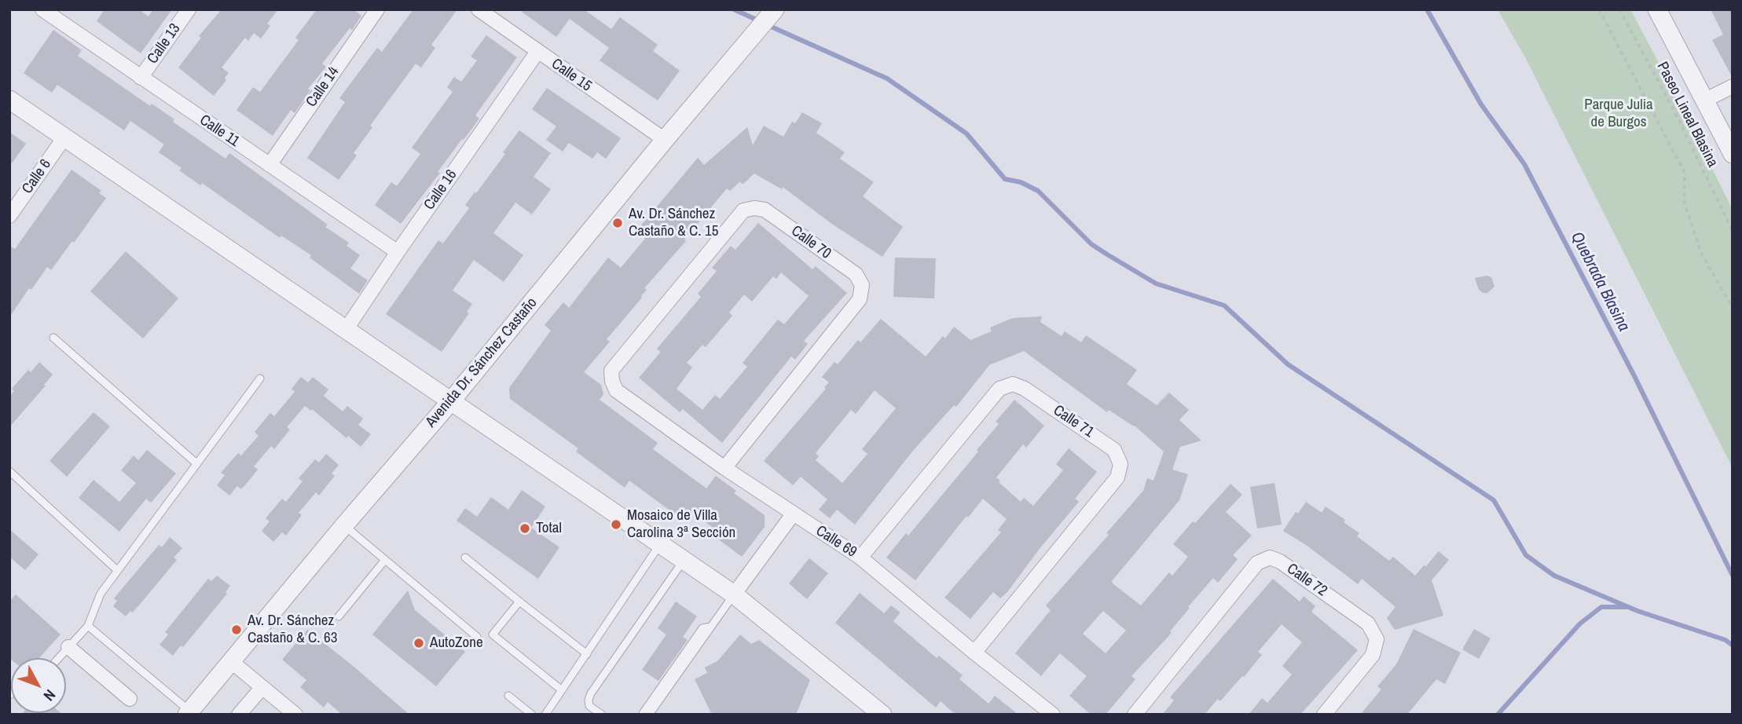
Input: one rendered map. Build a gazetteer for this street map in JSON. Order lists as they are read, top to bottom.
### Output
{
  "streets": {
    "street": [
      "Calle 13",
      "Calle 15",
      "Calle 14",
      "Calle 11",
      "Calle 6",
      "Calle 16",
      "Calle 70",
      "Avenida Dr. Sánchez Castaño",
      "Calle 71",
      "Calle 69",
      "Calle 72"
    ],
    "path": ["Paseo Lineal Blasina"]
  },
  "crossings": [
    ["Calle 13", "Calle 11"],
    ["Calle 15", "Calle 16"],
    ["Calle 15", "Avenida Dr. Sánchez Castaño"],
    ["Calle 14", "Calle 11"],
    ["Calle 11", "Calle 16"],
    ["Calle 70", "Calle 69"],
    ["Calle 71", "Calle 69"]
  ],
  "water": ["Quebrada Blasina"],
  "parks": ["Parque Julia de Burgos"],
  "places": [
    "Av. Dr. Sánchez Castaño & C. 15",
    "Mosaico de Villa Carolina 3ª Sección",
    "Total",
    "Av. Dr. Sánchez Castaño & C. 63",
    "AutoZone"
  ],
  "north": "bottom right"
}
